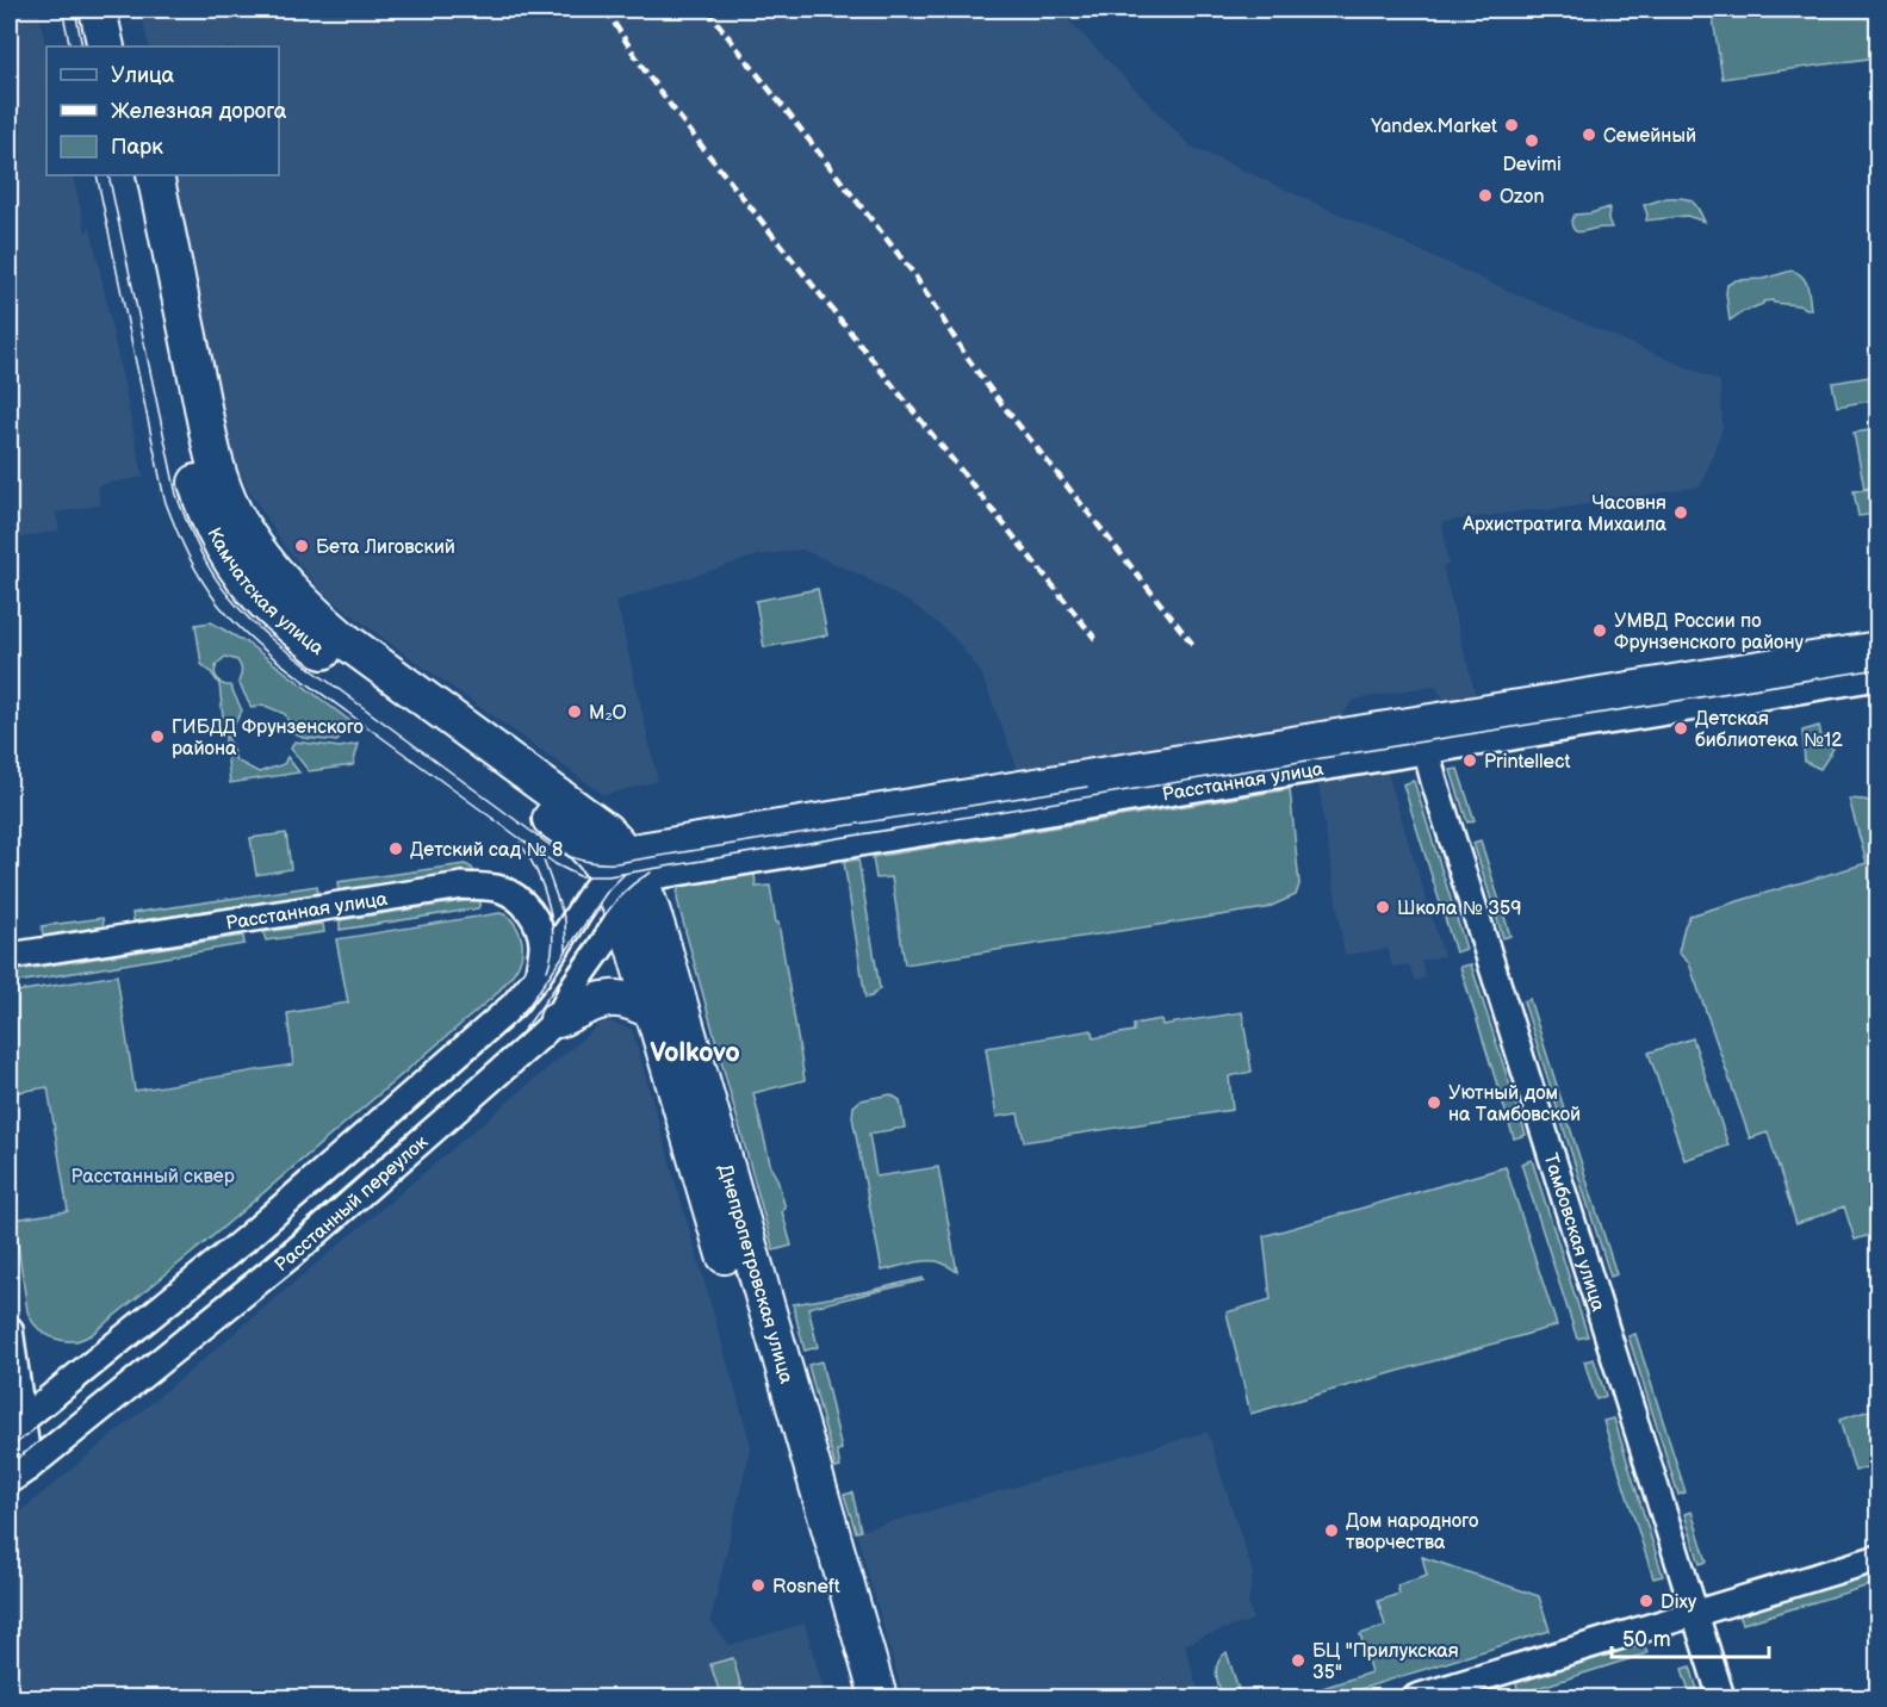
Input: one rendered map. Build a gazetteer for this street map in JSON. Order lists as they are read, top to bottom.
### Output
{
  "streets": {
    "main road": ["Камчатская улица", "Расстанная улица", "Днепропетровская улица"],
    "street": ["Расстанный переулок", "Тамбовская улица"]
  },
  "crossings": [
    ["Камчатская улица", "Расстанная улица"],
    ["Камчатская улица", "Расстанный переулок"],
    ["Камчатская улица", "Днепропетровская улица"],
    ["Расстанная улица", "Расстанный переулок"],
    ["Расстанная улица", "Тамбовская улица"],
    ["Расстанная улица", "Днепропетровская улица"],
    ["Расстанный переулок", "Днепропетровская улица"]
  ],
  "districts": ["Volkovo"],
  "parks": ["Расстанный сквер"],
  "places": [
    "Yandex.Market",
    "Семейный",
    "Devimi",
    "Ozon",
    "Часовня Архистратига Михаила",
    "Бета Лиговский",
    "УМВД России по Фрунзенского району",
    "М₂O",
    "Детская библиотека №12",
    "ГИБДД Фрунзенского района",
    "Printellect",
    "Детский сад № 8",
    "Школа № 359",
    "Уютный дом на Тамбовской",
    "Дом народного творчества",
    "Rosneft",
    "Dixy",
    "БЦ \"Прилукская 35\""
  ],
  "legend": ["Улица", "Железная дорога", "Парк"],
  "scale_bar": "50 m"
}
